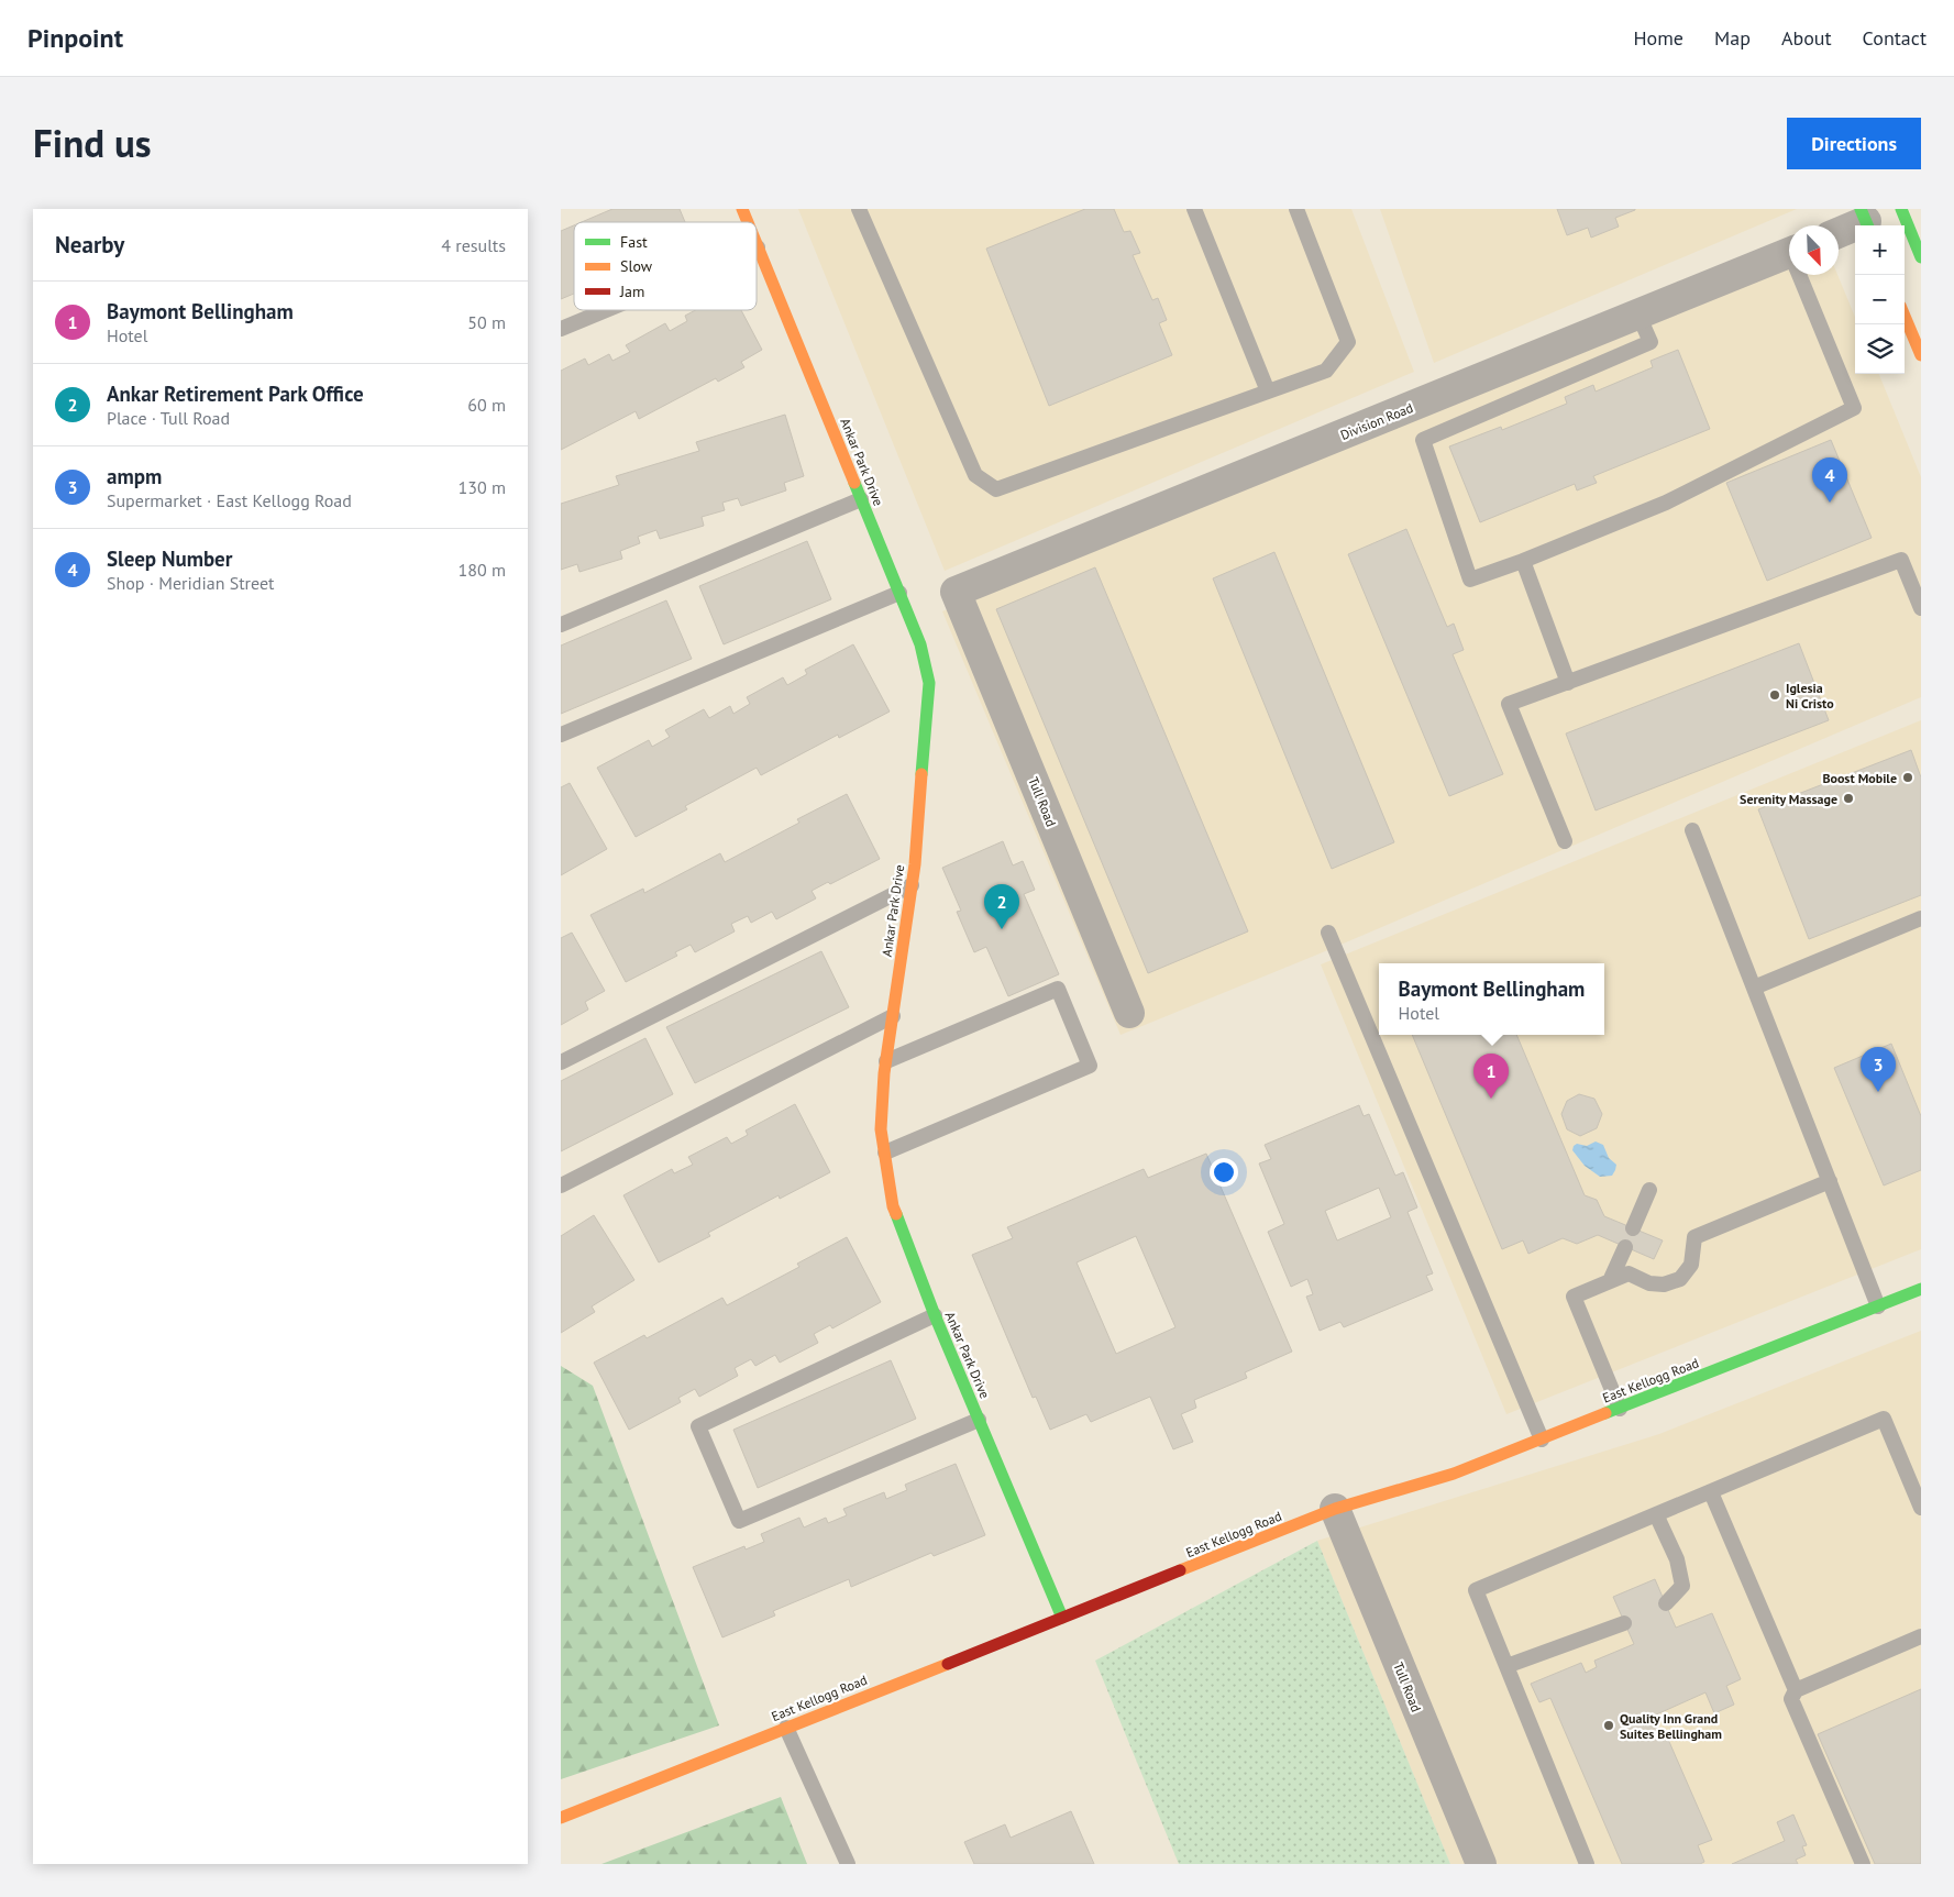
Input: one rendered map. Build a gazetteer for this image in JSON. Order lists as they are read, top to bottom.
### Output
{
  "streets": {
    "main road": ["Ankar Park Drive", "East Kellogg Road"],
    "street": ["Division Road", "Tull Road"]
  },
  "crossings": [
    ["Division Road", "Tull Road"],
    ["Ankar Park Drive", "East Kellogg Road"],
    ["Tull Road", "East Kellogg Road"]
  ],
  "places": [
    "Iglesia Ni Cristo",
    "Boost Mobile",
    "Serenity Massage",
    "Quality Inn Grand Suites Bellingham"
  ],
  "legend": ["Fast", "Slow", "Jam"],
  "north": "bottom right",
  "page": {
    "header": "Pinpoint",
    "nav": [
      "Home",
      "Map",
      "About",
      "Contact"
    ],
    "title": "Find us",
    "buttons": "Directions",
    "heading": ["Nearby", "4 results"],
    "map_buttons": ["+", "−"],
    "list": [
      {
        "mark": "1",
        "name": "Baymont Bellingham",
        "note": "Hotel",
        "value": "50 m"
      },
      {
        "mark": "2",
        "name": "Ankar Retirement Park Office",
        "note": "Place · Tull Road",
        "value": "60 m"
      },
      {
        "mark": "3",
        "name": "ampm",
        "note": "Supermarket · East Kellogg Road",
        "value": "130 m"
      },
      {
        "mark": "4",
        "name": "Sleep Number",
        "note": "Shop · Meridian Street",
        "value": "180 m"
      }
    ],
    "pins": [
      "4",
      "2",
      "3",
      "1"
    ],
    "popup": ["Baymont Bellingham", "Hotel"]
  }
}
